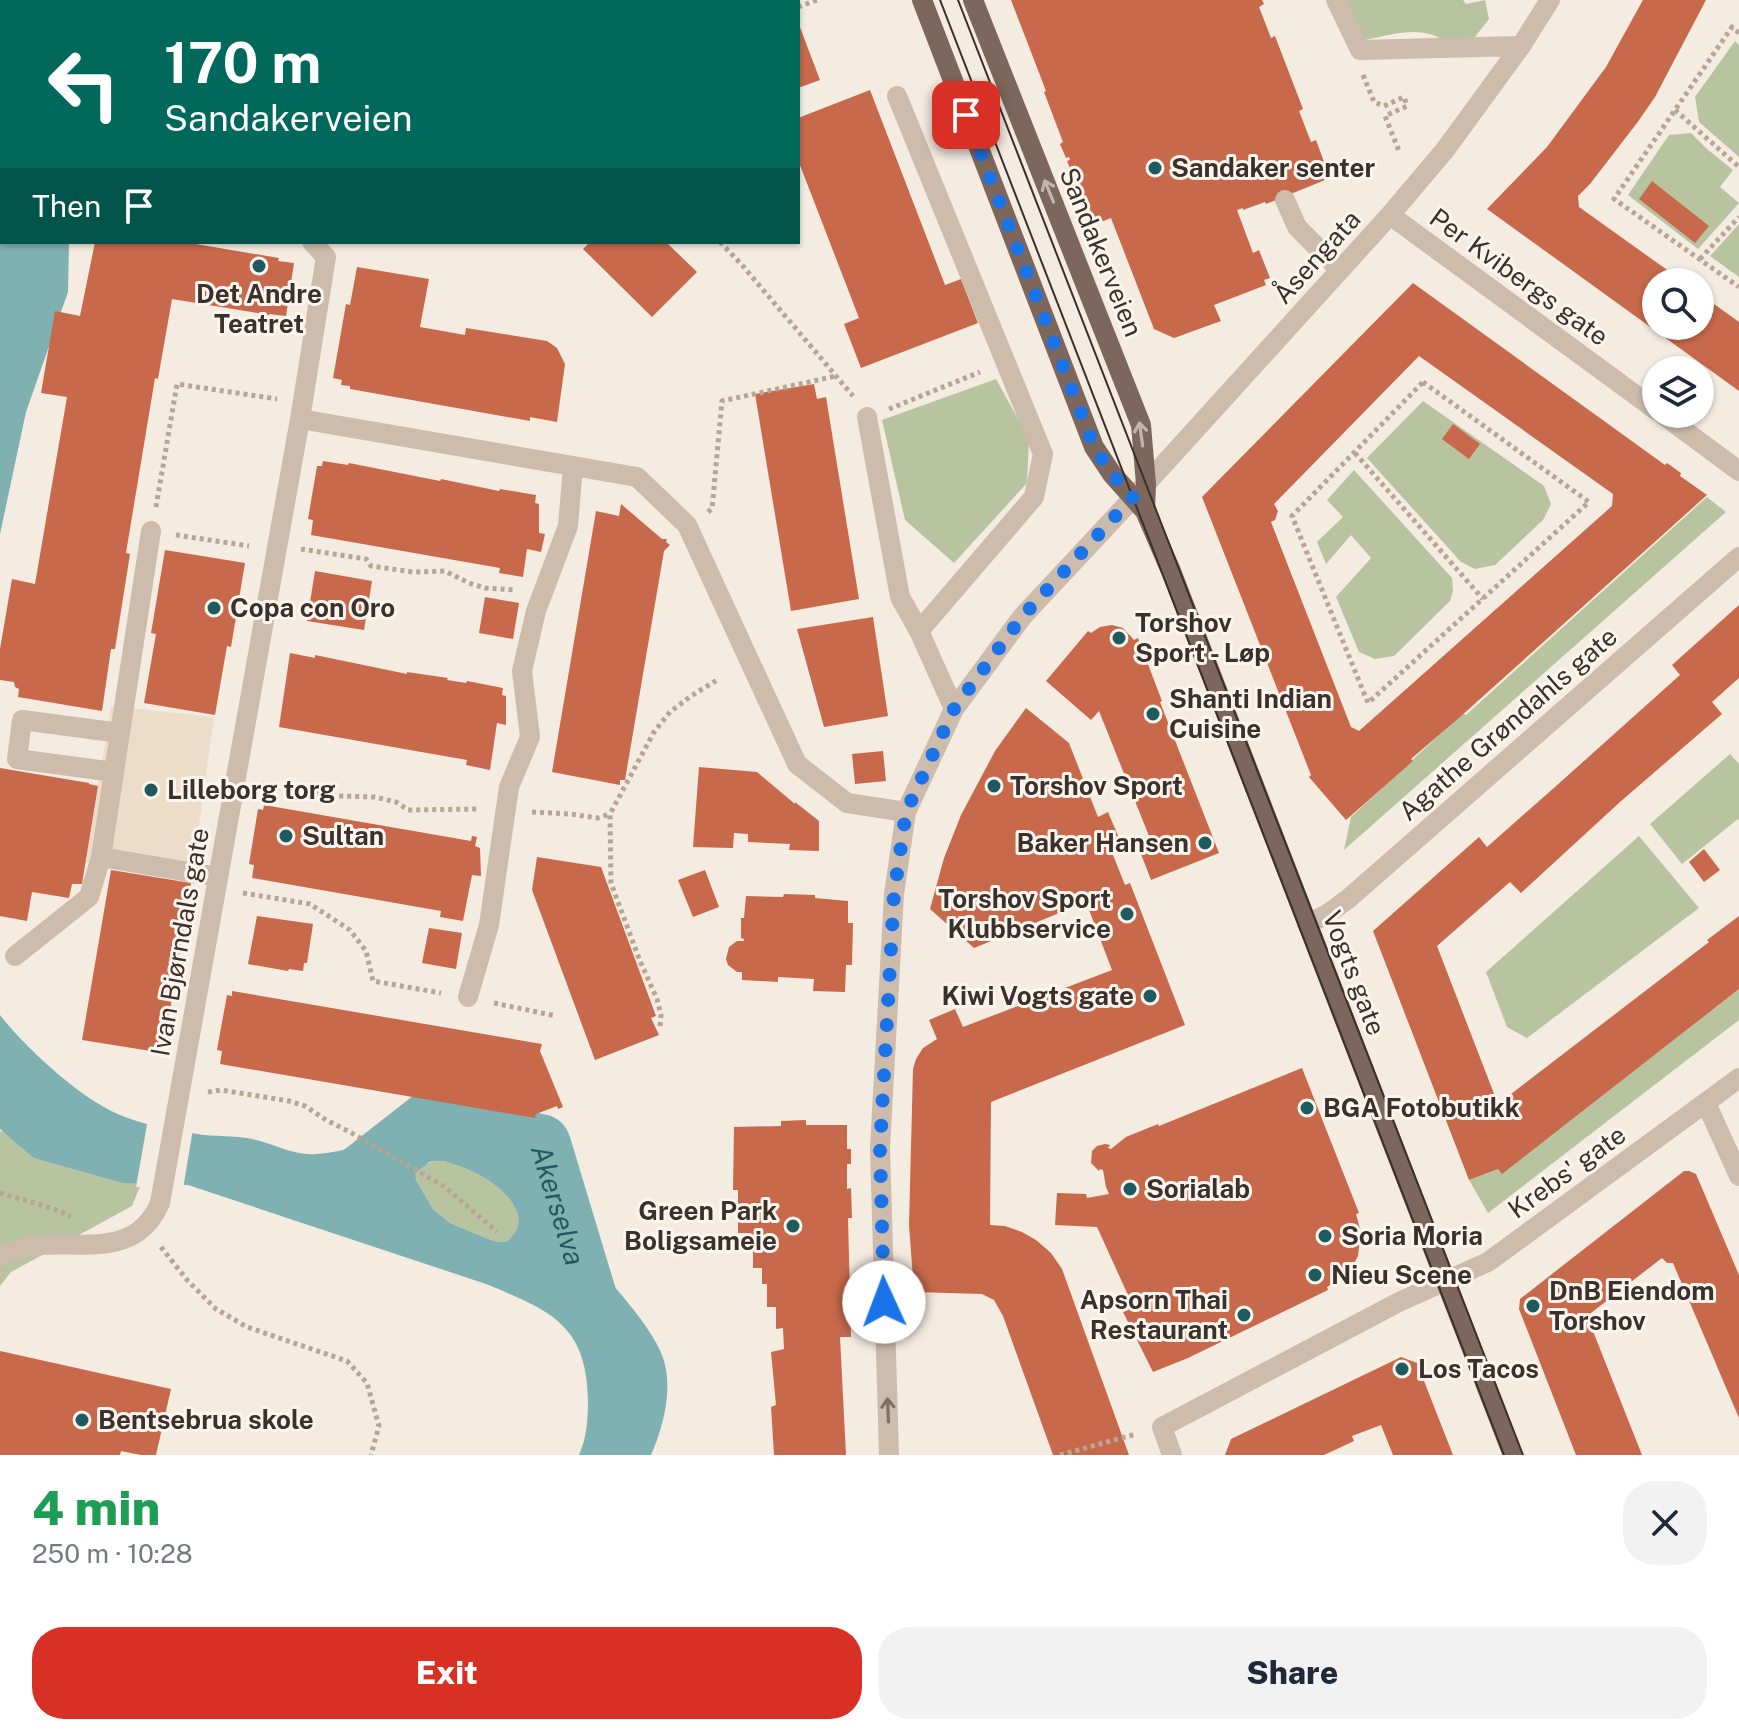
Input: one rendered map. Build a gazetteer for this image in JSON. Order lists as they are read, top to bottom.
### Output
{
  "streets": {
    "main road": ["Sandakerveien", "Vogts gate"],
    "street": [
      "Åsengata",
      "Per Kvibergs gate",
      "Agathe Grøndahls gate",
      "Ivan Bjørndals gate",
      "Krebs' gate"
    ]
  },
  "crossings": [
    ["Sandakerveien", "Åsengata"],
    ["Sandakerveien", "Vogts gate"],
    ["Åsengata", "Per Kvibergs gate"],
    ["Åsengata", "Vogts gate"],
    ["Agathe Grøndahls gate", "Vogts gate"],
    ["Vogts gate", "Krebs' gate"]
  ],
  "water": ["Akerselva"],
  "places": [
    "Sandaker senter",
    "Det Andre Teatret",
    "Copa con Oro",
    "Torshov Sport - Løp",
    "Shanti Indian Cuisine",
    "Torshov Sport",
    "Lilleborg torg",
    "Sultan",
    "Baker Hansen",
    "Torshov Sport Klubbservice",
    "Kiwi Vogts gate",
    "BGA Fotobutikk",
    "Sorialab",
    "Green Park Boligsameie",
    "Soria Moria",
    "Nieu Scene",
    "DnB Eiendom Torshov",
    "Apsorn Thai Restaurant",
    "Los Tacos",
    "Bentsebrua skole"
  ],
  "page": {
    "turn": ["170 m", "Sandakerveien"],
    "then": "Then",
    "heading": ["4 min", "250 m · 10:28"],
    "buttons": ["Exit", "Share"]
  }
}
